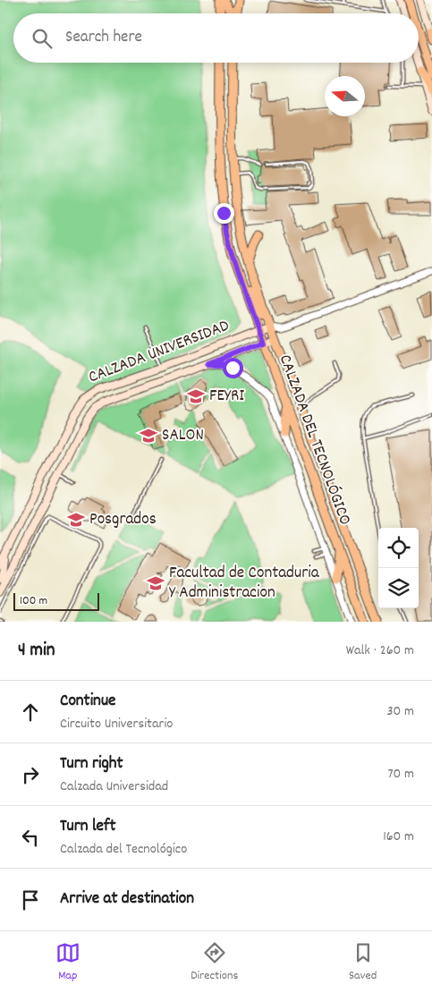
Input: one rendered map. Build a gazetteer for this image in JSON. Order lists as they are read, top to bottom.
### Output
{
  "streets": {
    "main road": ["CALZADA UNIVERSIDAD", "CALZADA DEL TECNOLÓGICO"]
  },
  "crossings": [
    ["CALZADA UNIVERSIDAD", "CALZADA DEL TECNOLÓGICO"]
  ],
  "places": {
    "school or university": [
      "FEYRI",
      "SALON",
      "Posgrados",
      "Facultad de Contaduria Y Administracion"
    ]
  },
  "scale_bar": "100 m",
  "north": "left",
  "page": {
    "search": "Search here",
    "scale": "100 m",
    "heading": ["4 min", "Walk · 260 m"],
    "list": [
      ["Continue", "Circuito Universitario", "30 m"],
      ["Turn right", "Calzada Universidad", "70 m"],
      ["Turn left", "Calzada del Tecnológico", "160 m"],
      "Arrive at destination"
    ],
    "nav": ["Map", "Directions", "Saved"]
  }
}
